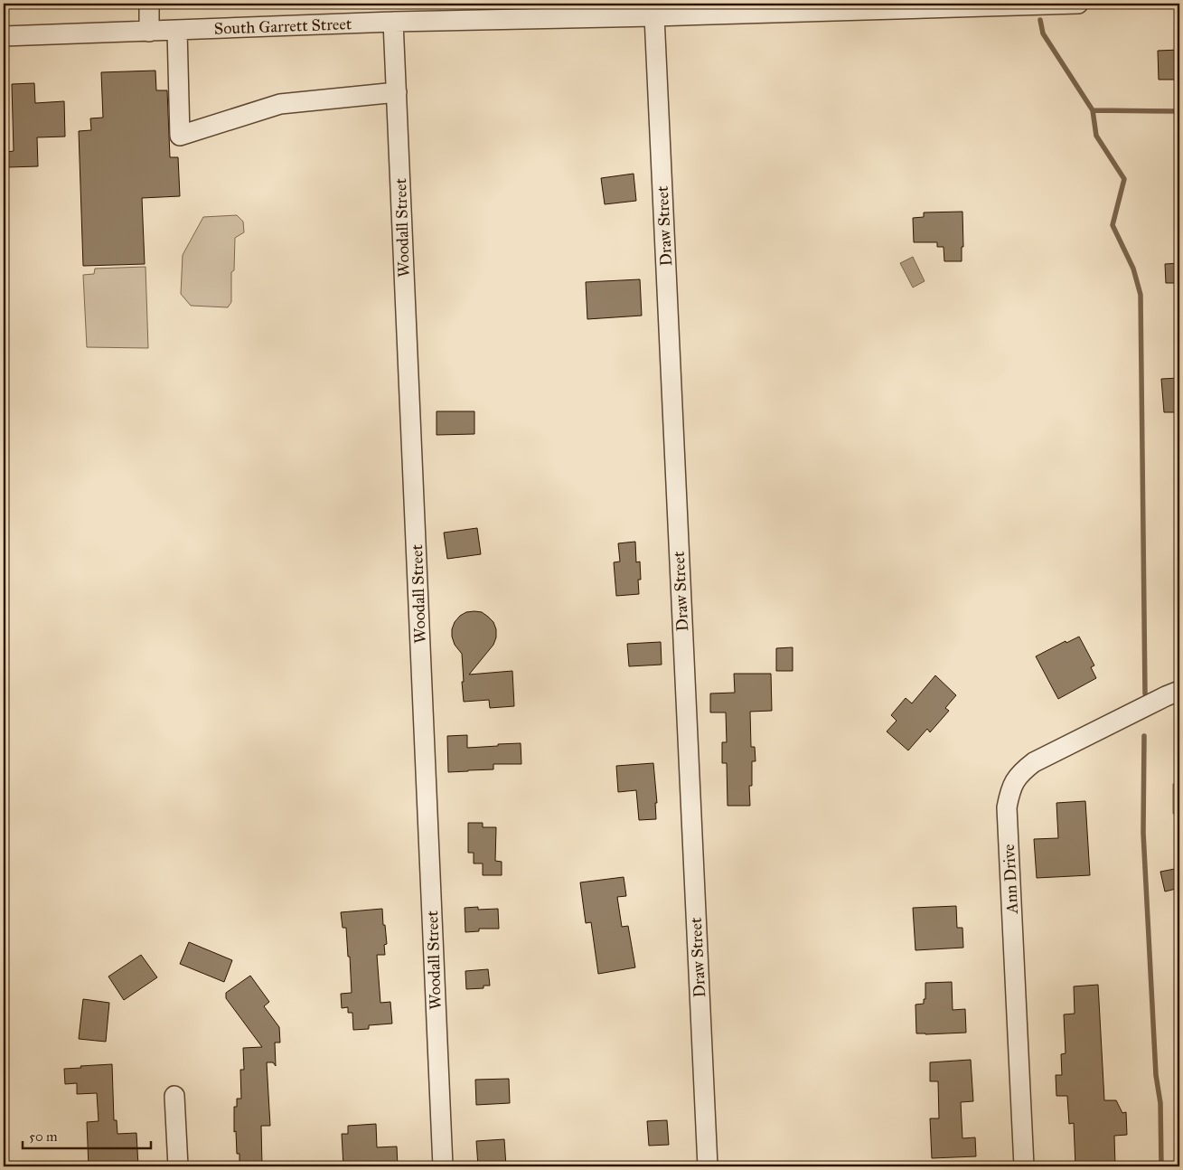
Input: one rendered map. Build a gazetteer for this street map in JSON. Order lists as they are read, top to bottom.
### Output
{
  "streets": {
    "street": [
      "South Garrett Street",
      "Draw Street",
      "Woodall Street",
      "Ann Drive"
    ]
  },
  "crossings": [
    ["South Garrett Street", "Draw Street"],
    ["South Garrett Street", "Woodall Street"]
  ],
  "scale_bar": "50 m"
}
